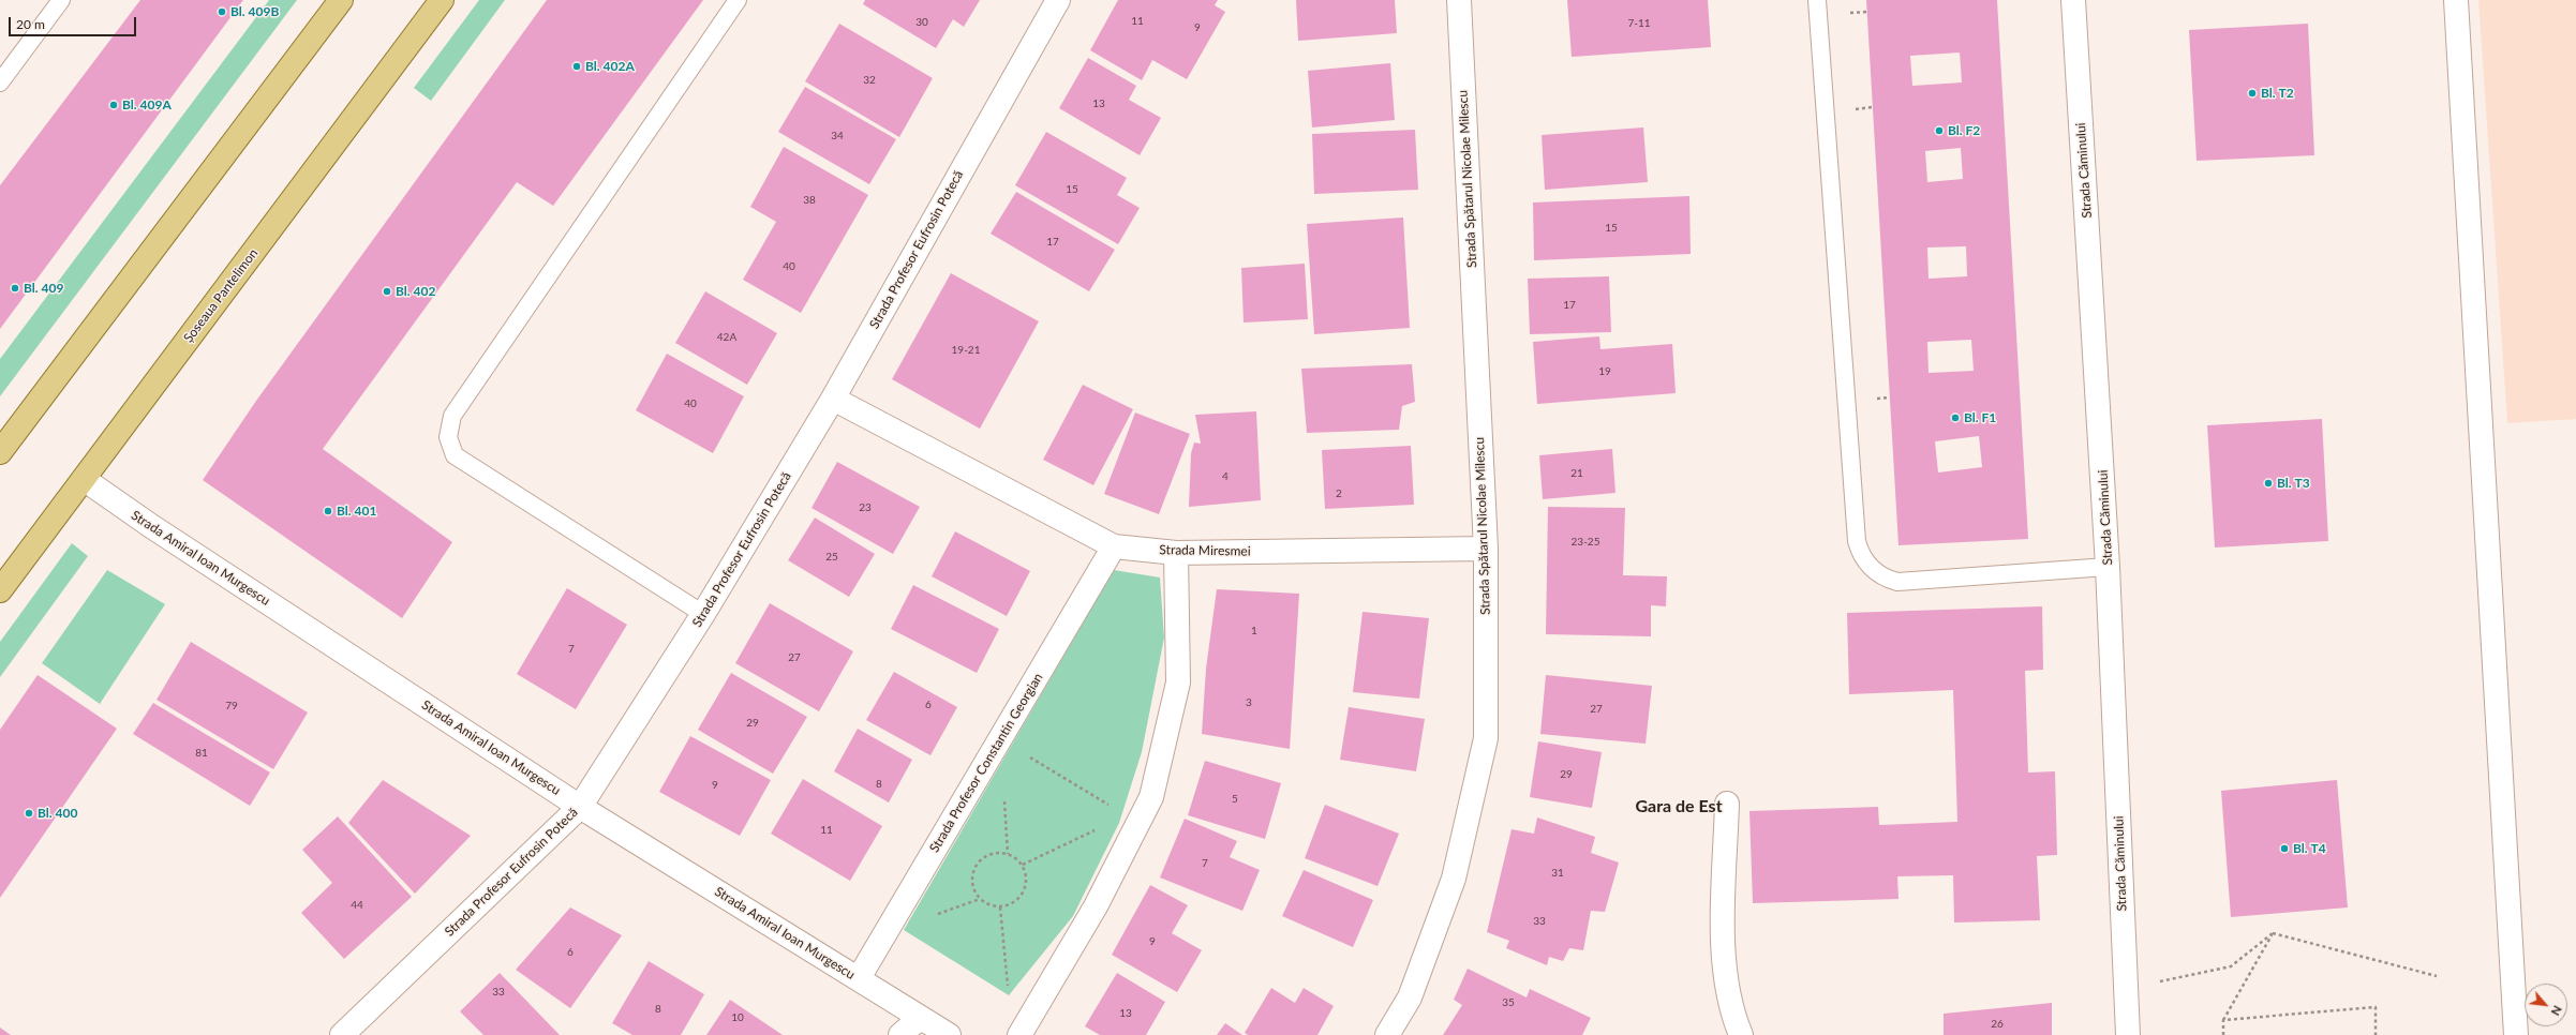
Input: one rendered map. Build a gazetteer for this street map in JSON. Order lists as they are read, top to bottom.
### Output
{
  "streets": {
    "main road": ["Șoseaua Pantelimon"],
    "street": [
      "Strada Căminului",
      "Strada Spătarul Nicolae Milescu",
      "Strada Profesor Eufrosin Potecă",
      "Strada Miresmei",
      "Strada Amiral Ioan Murgescu",
      "Strada Profesor Constantin Georgian"
    ]
  },
  "crossings": [
    ["Strada Spătarul Nicolae Milescu", "Strada Miresmei"],
    ["Strada Profesor Eufrosin Potecă", "Strada Miresmei"],
    ["Strada Profesor Eufrosin Potecă", "Strada Amiral Ioan Murgescu"],
    ["Șoseaua Pantelimon", "Strada Amiral Ioan Murgescu"],
    ["Strada Miresmei", "Strada Profesor Constantin Georgian"],
    ["Strada Amiral Ioan Murgescu", "Strada Profesor Constantin Georgian"]
  ],
  "districts": ["Gara de Est"],
  "places": [
    "Bl. 409B",
    "Bl. 402A",
    "Bl. T2",
    "Bl. 409A",
    "Bl. F2",
    "Bl. 409",
    "Bl. 402",
    "Bl. F1",
    "Bl. T3",
    "Bl. 401",
    "Bl. 400",
    "Bl. T4"
  ],
  "house_numbers": [
    "11",
    "30",
    "7-11",
    "9",
    "32",
    "13",
    "34",
    "15",
    "38",
    "15",
    "17",
    "40",
    "17",
    "42A",
    "19-21",
    "19",
    "40",
    "21",
    "4",
    "2",
    "23",
    "23-25",
    "25",
    "1",
    "7",
    "27",
    "3",
    "6",
    "79",
    "27",
    "29",
    "81",
    "29",
    "8",
    "9",
    "5",
    "11",
    "7",
    "31",
    "44",
    "33",
    "9",
    "6",
    "33",
    "35",
    "8",
    "13",
    "10",
    "26"
  ],
  "scale_bar": "20 m",
  "north": "bottom right"
}
